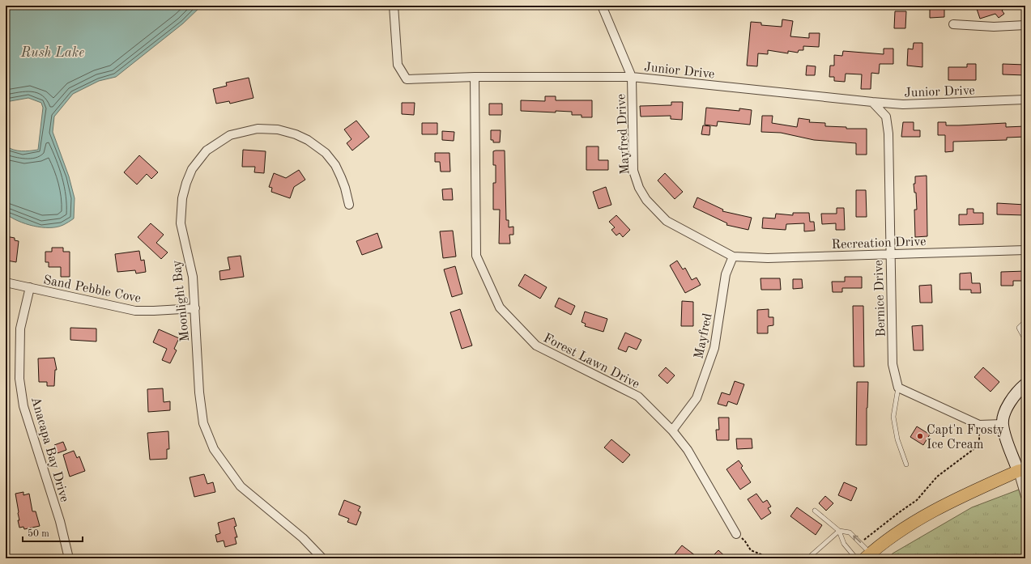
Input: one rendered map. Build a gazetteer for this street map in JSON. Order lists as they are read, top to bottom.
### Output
{
  "streets": {
    "street": [
      "Junior Drive",
      "Mayfred Drive",
      "Recreation Drive",
      "Sand Pebble Cove",
      "Bernice Drive",
      "Moonlight Bay",
      "Mayfred",
      "Forest Lawn Drive",
      "Anacapa Bay Drive"
    ]
  },
  "crossings": [
    ["Junior Drive", "Mayfred Drive"],
    ["Junior Drive", "Bernice Drive"],
    ["Junior Drive", "Forest Lawn Drive"],
    ["Mayfred Drive", "Recreation Drive"],
    ["Mayfred Drive", "Mayfred"],
    ["Recreation Drive", "Bernice Drive"],
    ["Recreation Drive", "Mayfred"],
    ["Sand Pebble Cove", "Moonlight Bay"],
    ["Sand Pebble Cove", "Anacapa Bay Drive"],
    ["Mayfred", "Forest Lawn Drive"]
  ],
  "water": ["Rush Lake"],
  "places": ["Capt'n Frosty Ice Cream"],
  "scale_bar": "50 m"
}
